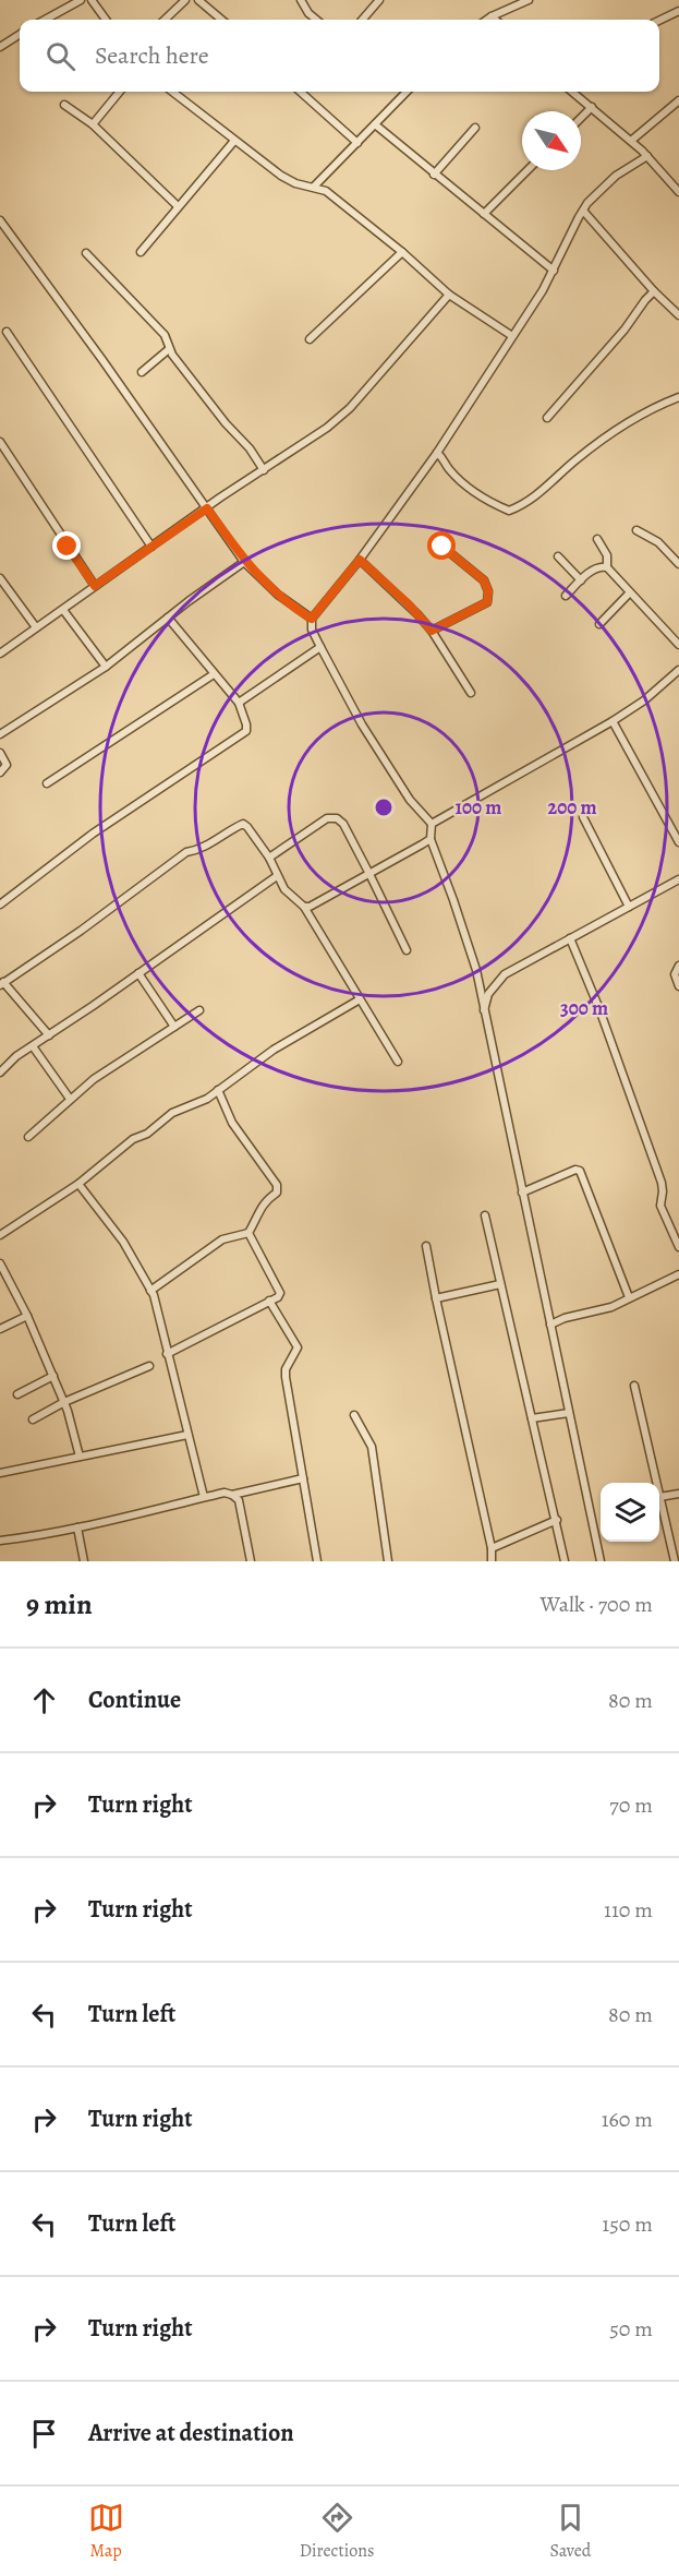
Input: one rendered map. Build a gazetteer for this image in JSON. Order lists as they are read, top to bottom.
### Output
{
  "north": "bottom right",
  "page": {
    "search": "Search here",
    "heading": ["9 min", "Walk · 700 m"],
    "list": [
      ["Continue", "80 m"],
      ["Turn right", "70 m"],
      ["Turn right", "110 m"],
      ["Turn left", "80 m"],
      ["Turn right", "160 m"],
      ["Turn left", "150 m"],
      ["Turn right", "50 m"],
      "Arrive at destination"
    ],
    "nav": ["Map", "Directions", "Saved"]
  },
  "rings": ["100 m", "200 m", "300 m"]
}
